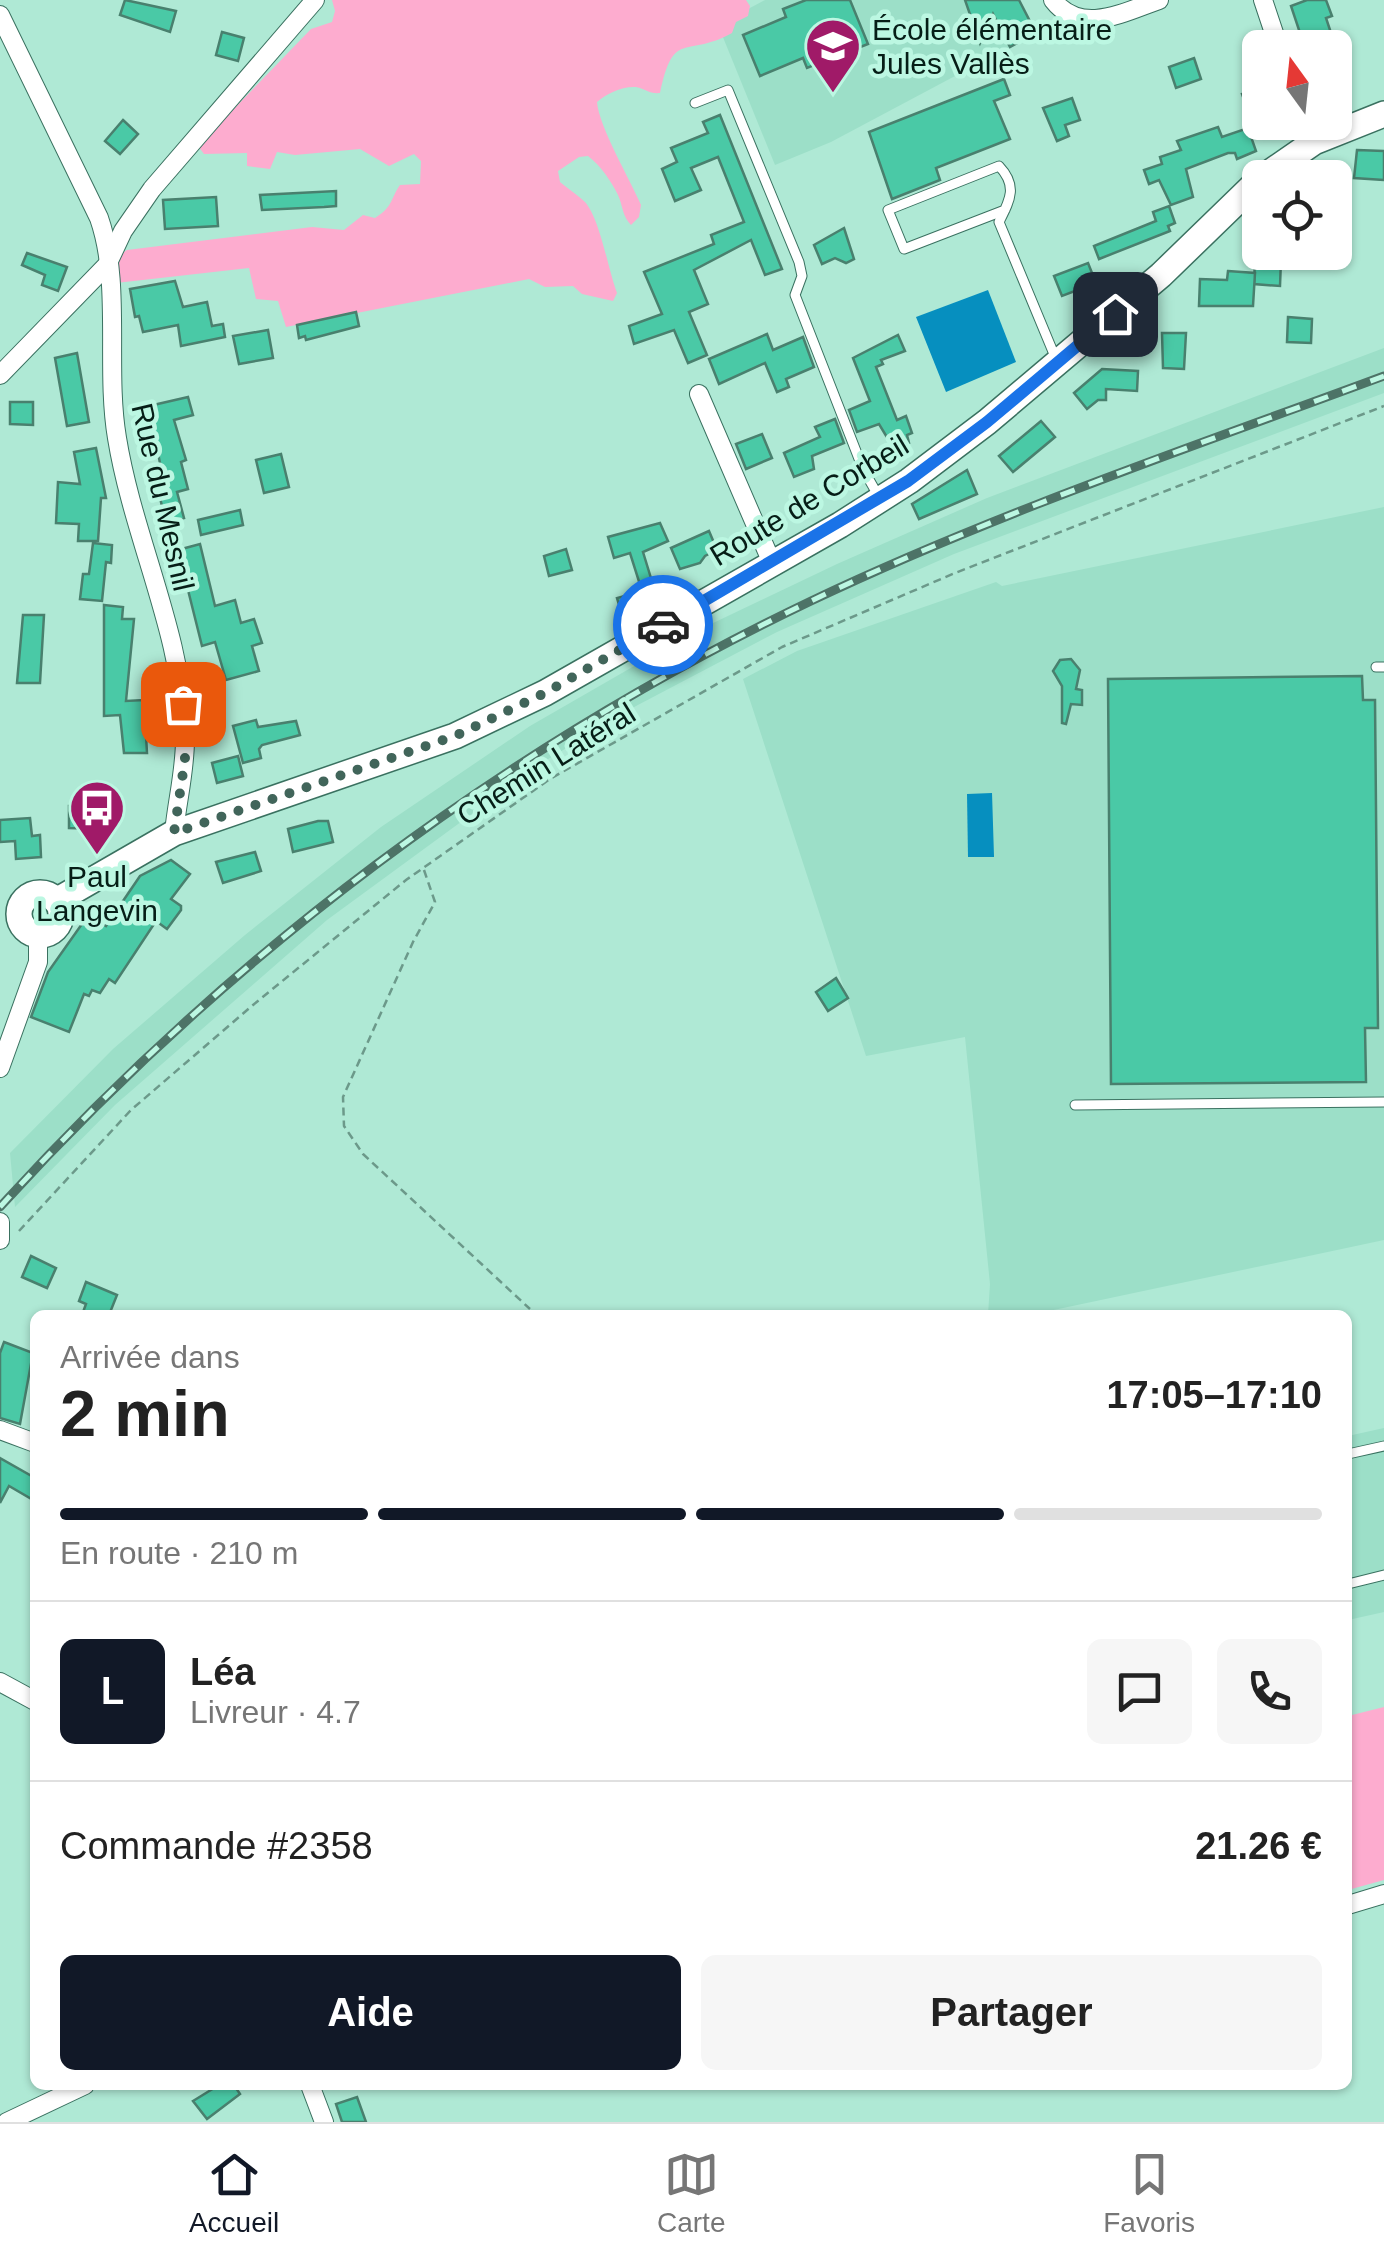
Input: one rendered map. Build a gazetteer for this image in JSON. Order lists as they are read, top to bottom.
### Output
{
  "streets": {
    "main road": ["Route de Corbeil"],
    "street": ["Rue du Mesnil"],
    "path": ["Chemin Latéral"]
  },
  "crossings": [
    ["Rue du Mesnil", "Route de Corbeil"]
  ],
  "places": {
    "school or university": ["École élémentaire Jules Vallès"],
    "bus stop": ["Paul Langevin"]
  },
  "north": "top",
  "page": {
    "heading": ["2 min", "Arrivée dans", "17:05–17:10"],
    "panel": [
      "Léa",
      "Livreur · 4.7",
      "Commande #2358",
      "21.26 €"
    ],
    "bar": "En route · 210 m",
    "round": "L",
    "buttons": ["Aide", "Partager"],
    "tabs": ["Accueil", "Carte", "Favoris"]
  }
}
